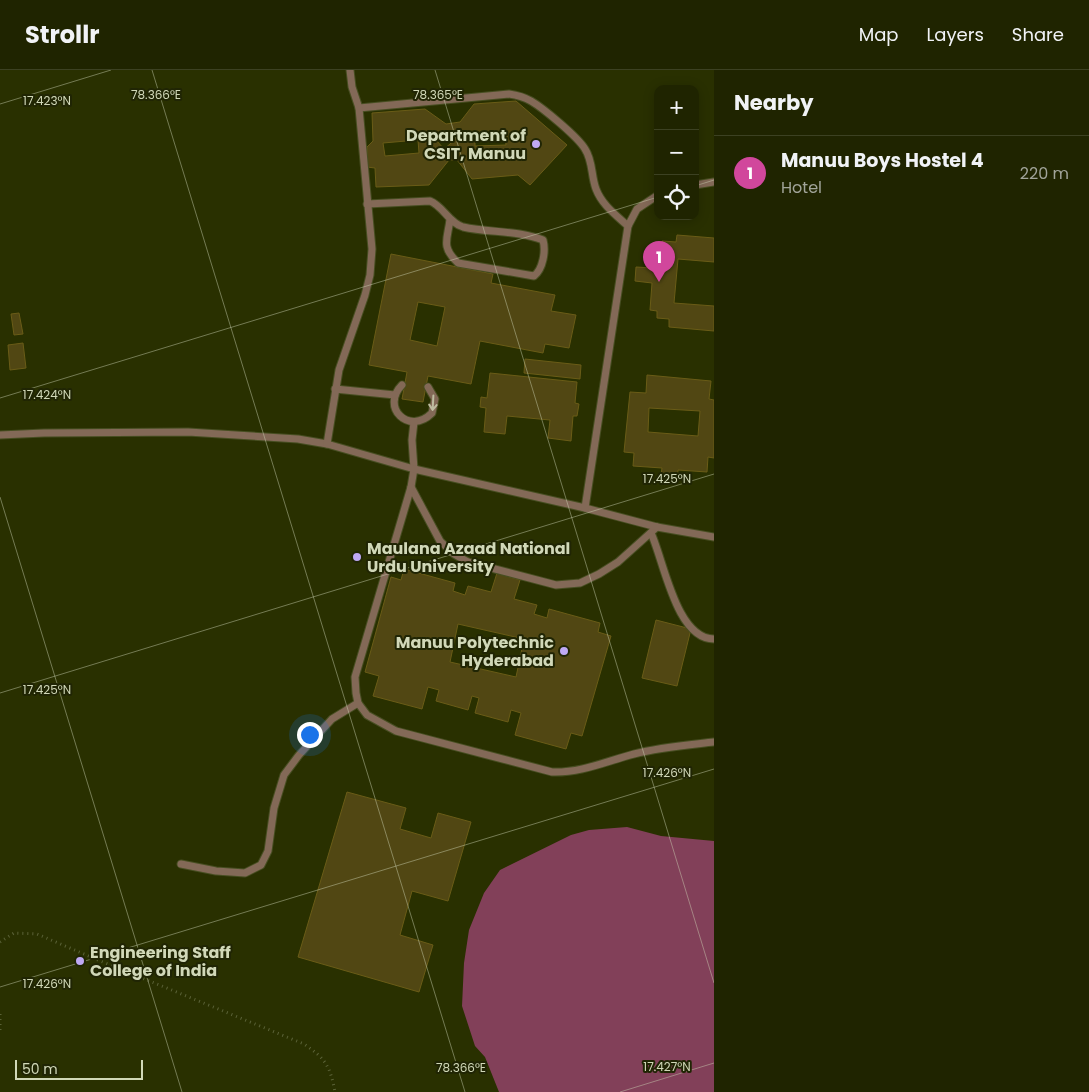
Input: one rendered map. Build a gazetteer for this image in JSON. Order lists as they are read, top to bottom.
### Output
{
  "places": [
    "Department of CSIT, Manuu",
    "Maulana Azaad National Urdu University",
    "Manuu Polytechnic Hyderabad",
    "Engineering Staff College of India"
  ],
  "scale_bar": "50 m",
  "page": {
    "header": "Strollr",
    "nav": ["Map", "Layers", "Share"],
    "heading": "Nearby",
    "map_buttons": ["+", "−"],
    "list": [
      {
        "mark": "1",
        "name": "Manuu Boys Hostel 4",
        "note": "Hotel",
        "value": "220 m"
      }
    ],
    "pins": "1",
    "scale": "50 m"
  },
  "coordinates": [
    "78.366°E",
    "78.365°E",
    "17.423°N",
    "17.424°N",
    "17.425°N",
    "17.426°N",
    "17.427°N"
  ]
}
